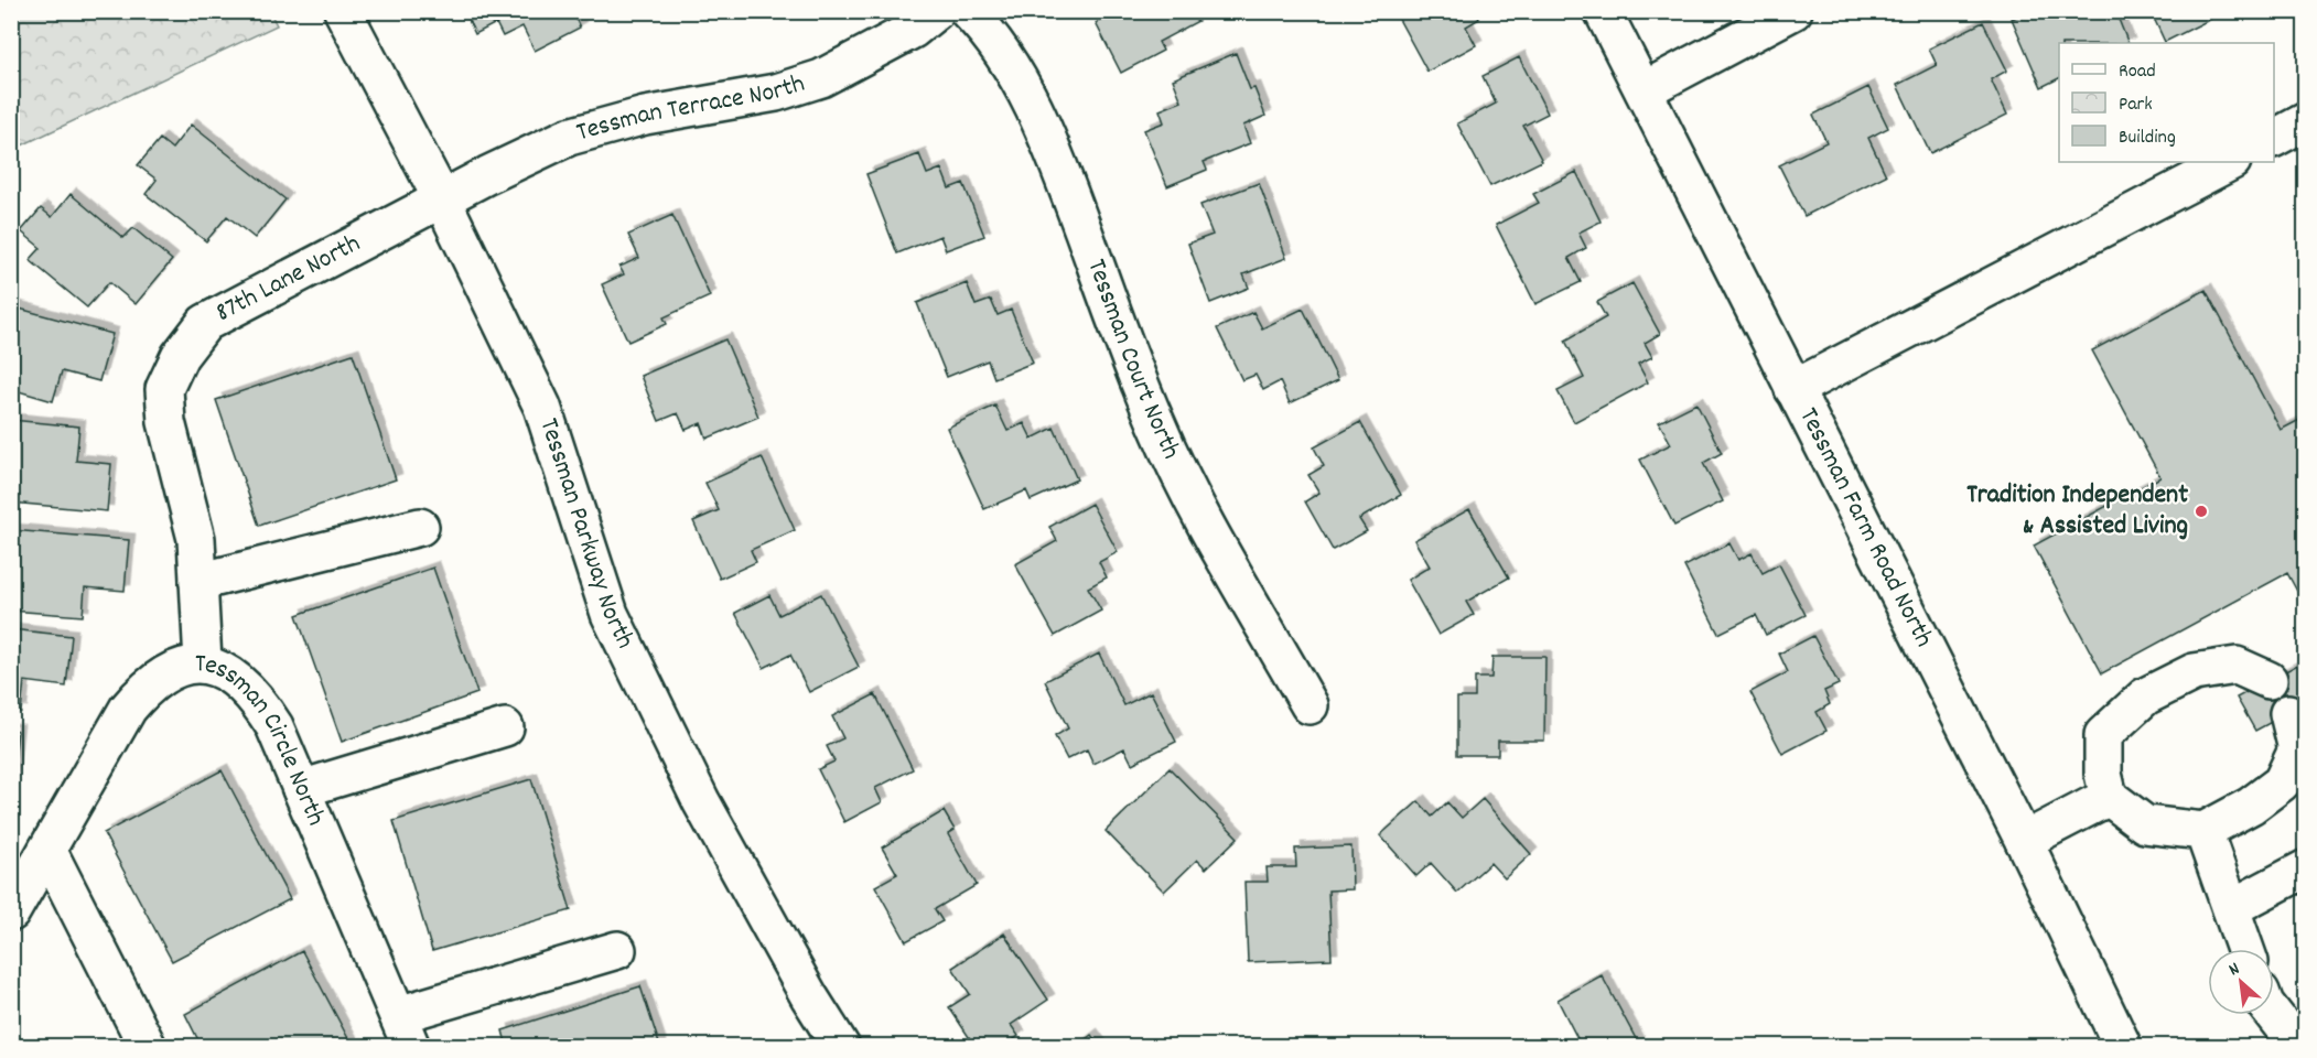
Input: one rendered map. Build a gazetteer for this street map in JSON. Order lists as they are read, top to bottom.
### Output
{
  "streets": {
    "street": [
      "Tessman Terrace North",
      "87th Lane North",
      "Tessman Court North",
      "Tessman Farm Road North",
      "Tessman Parkway North",
      "Tessman Circle North"
    ]
  },
  "crossings": [
    ["Tessman Terrace North", "87th Lane North"],
    ["Tessman Terrace North", "Tessman Parkway North"],
    ["87th Lane North", "Tessman Parkway North"],
    ["87th Lane North", "Tessman Circle North"]
  ],
  "places": ["Tradition Independent & Assisted Living"],
  "legend": ["Road", "Park", "Building"],
  "north": "top left"
}
